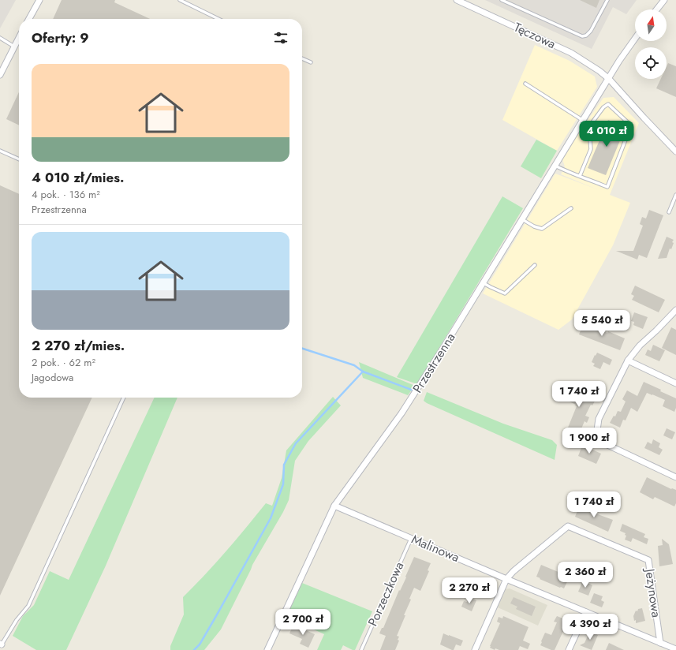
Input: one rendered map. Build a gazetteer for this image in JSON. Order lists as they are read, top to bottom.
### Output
{
  "streets": {
    "street": [
      "Tęczowa",
      "Przestrzenna",
      "Malinowa",
      "Jeżynowa"
    ],
    "lane": ["Porzeczkowa"]
  },
  "crossings": [
    ["Tęczowa", "Przestrzenna"],
    ["Przestrzenna", "Malinowa"],
    ["Malinowa", "Jeżynowa"],
    ["Malinowa", "Porzeczkowa"]
  ],
  "north": "top",
  "page": {
    "heading": "Oferty: 9",
    "list": [
      {
        "name": "4 010 zł/mies.",
        "note": "4 pok. · 136 m² · Przestrzenna"
      },
      {
        "name": "2 270 zł/mies.",
        "note": "2 pok. · 62 m² · Jagodowa"
      }
    ],
    "price": [
      "4 010 zł",
      "5 540 zł",
      "1 740 zł",
      "1 900 zł",
      "1 740 zł",
      "2 360 zł",
      "2 270 zł",
      "2 700 zł",
      "4 390 zł"
    ]
  }
}
